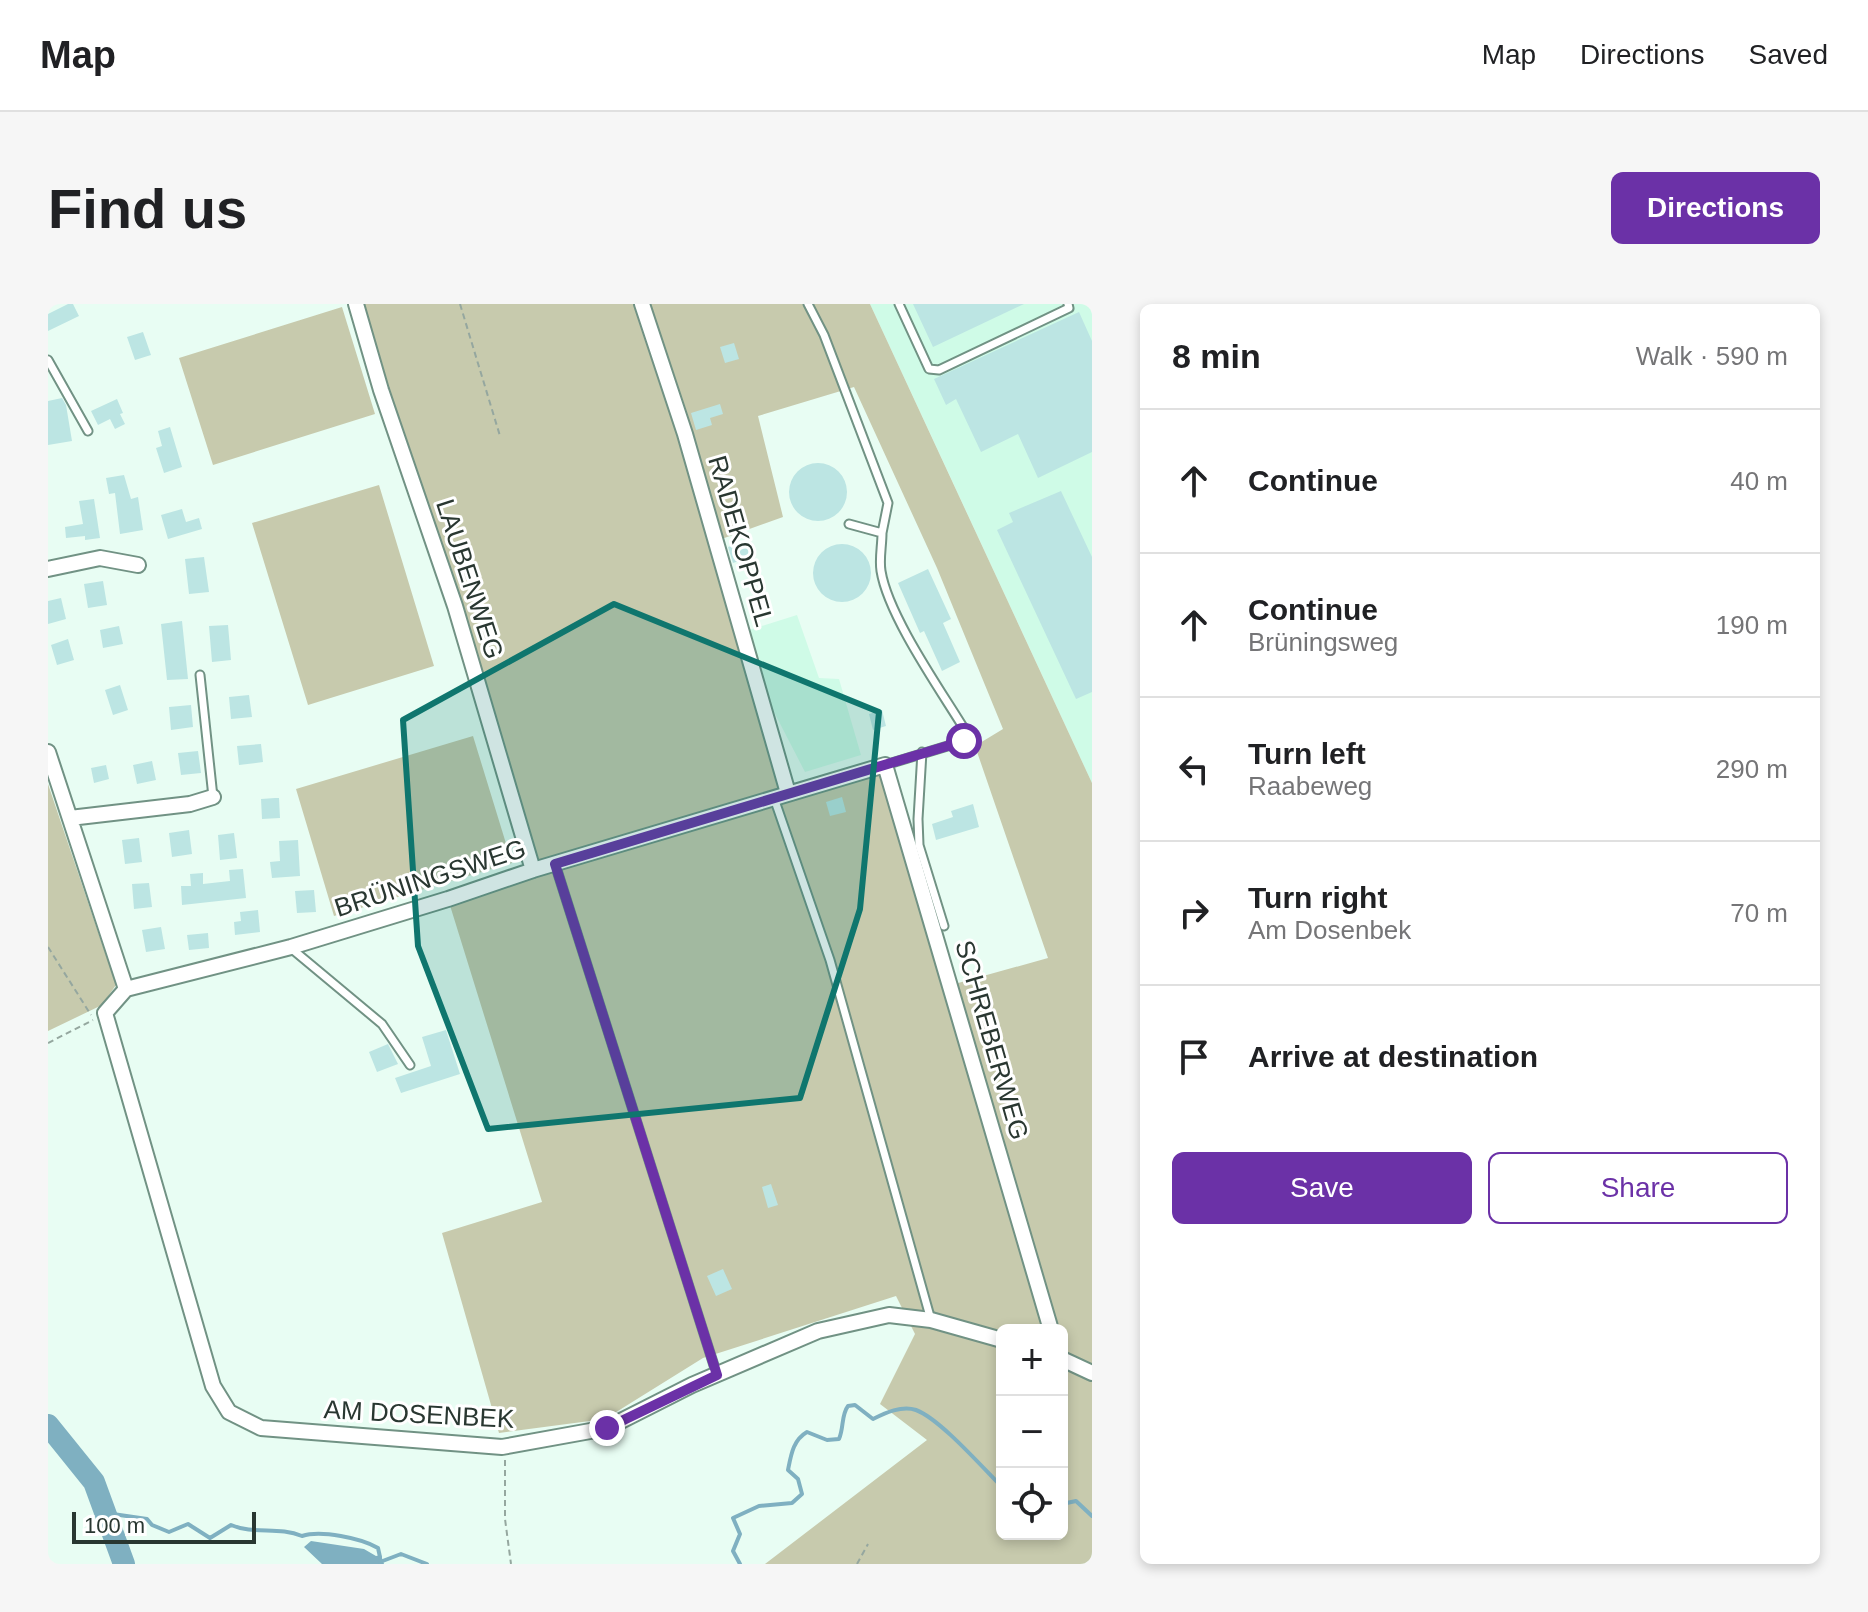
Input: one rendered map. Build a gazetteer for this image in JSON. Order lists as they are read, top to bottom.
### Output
{
  "streets": {
    "street": [
      "RADEKOPPEL",
      "LAUBENWEG",
      "BRÜNINGSWEG",
      "SCHREBERWEG",
      "AM DOSENBEK"
    ]
  },
  "crossings": [
    ["RADEKOPPEL", "BRÜNINGSWEG"],
    ["LAUBENWEG", "BRÜNINGSWEG"],
    ["BRÜNINGSWEG", "SCHREBERWEG"],
    ["BRÜNINGSWEG", "AM DOSENBEK"]
  ],
  "scale_bar": "100 m",
  "page": {
    "header": "Map",
    "nav": ["Map", "Directions", "Saved"],
    "buttons": [
      "Directions",
      ["Save", "Share"]
    ],
    "title": "Find us",
    "heading": ["8 min", "Walk · 590 m"],
    "list": [
      ["Continue", "40 m"],
      ["Continue", "Brüningsweg", "190 m"],
      ["Turn left", "Raabeweg", "290 m"],
      ["Turn right", "Am Dosenbek", "70 m"],
      "Arrive at destination"
    ],
    "map_buttons": ["+", "−"],
    "scale": "100 m"
  }
}
